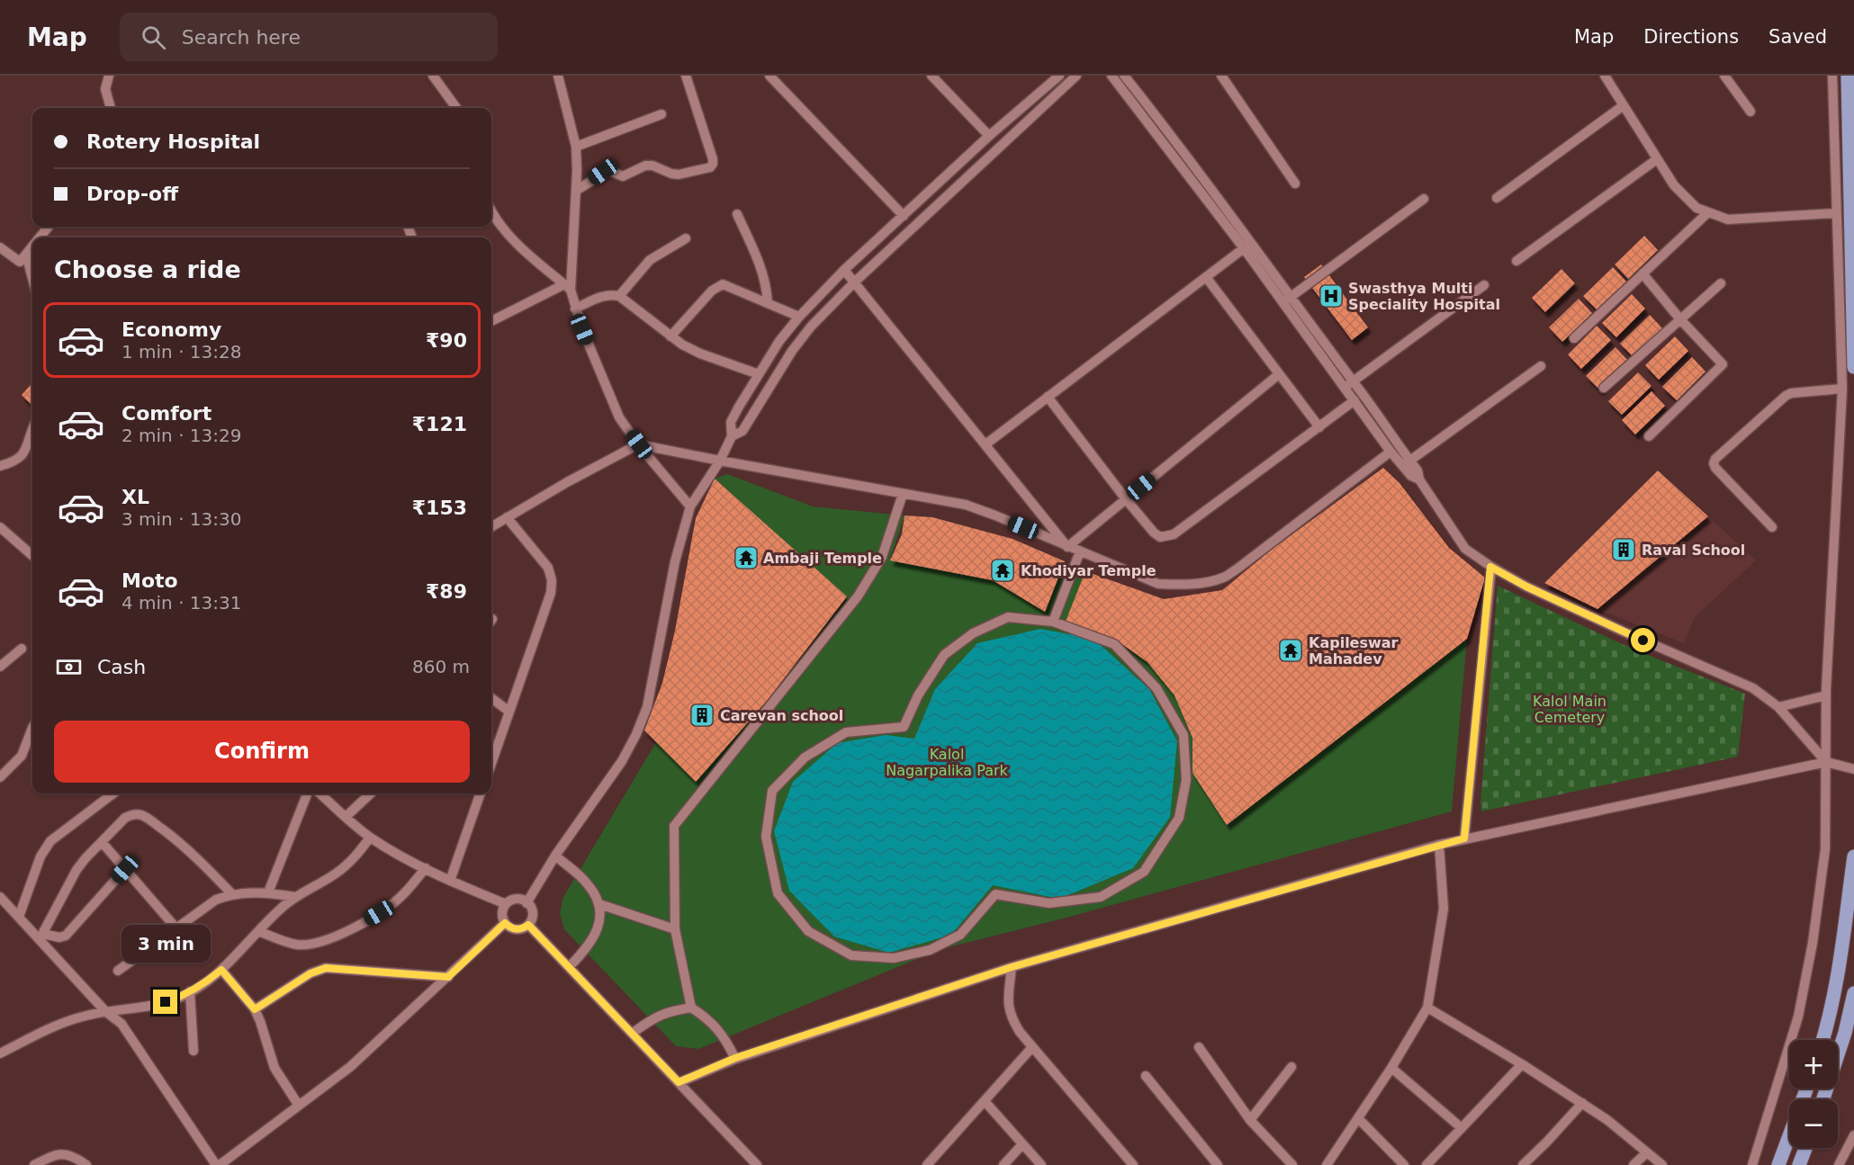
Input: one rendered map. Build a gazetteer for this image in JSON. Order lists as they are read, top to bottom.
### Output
{
  "parks": ["Kalol Main Cemetery", "Kalol Nagarpalika Park"],
  "places": {
    "hospital": ["Swasthya Multi Speciality Hospital"],
    "building": ["Raval School", "Carevan school"],
    "temple": ["Ambaji Temple", "Khodiyar Temple", "Kapileswar Mahadev"]
  },
  "page": {
    "header": "Map",
    "search": "Search here",
    "nav": ["Map", "Directions", "Saved"],
    "banner": ["Rotery Hospital", "Drop-off"],
    "heading": "Choose a ride",
    "list": [
      {
        "name": "Economy",
        "note": "1 min · 13:28",
        "value": "₹90"
      },
      {
        "name": "Comfort",
        "note": "2 min · 13:29",
        "value": "₹121"
      },
      {
        "name": "XL",
        "note": "3 min · 13:30",
        "value": "₹153"
      },
      {
        "name": "Moto",
        "note": "4 min · 13:31",
        "value": "₹89"
      }
    ],
    "pay": ["Cash", "860 m"],
    "buttons": "Confirm",
    "bubble": "3 min",
    "map_buttons": ["+", "−"]
  }
}
